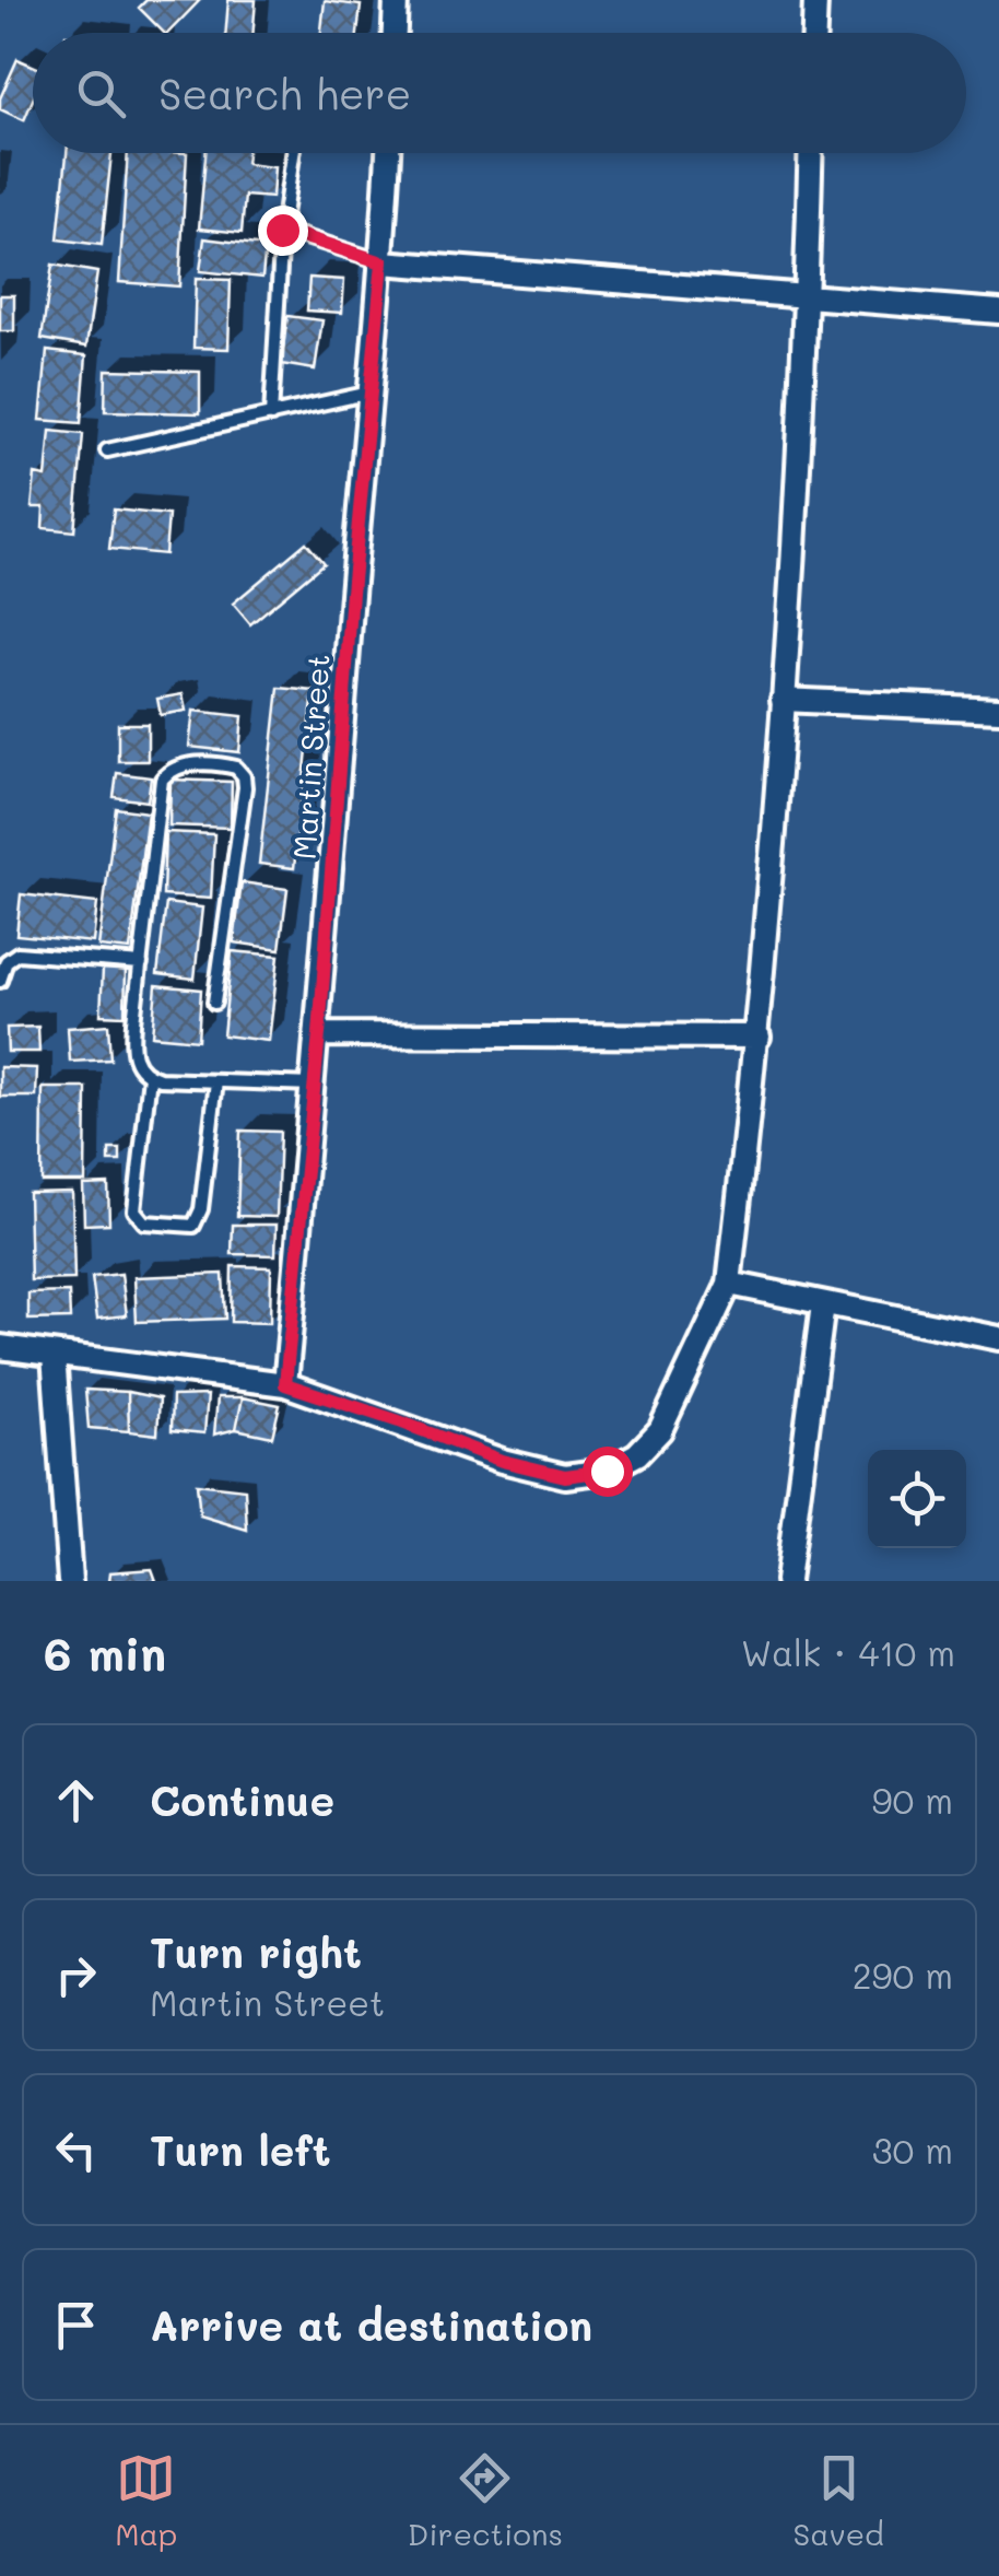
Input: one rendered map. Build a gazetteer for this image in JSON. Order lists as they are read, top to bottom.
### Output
{
  "streets": {
    "street": ["Martin Street"]
  },
  "page": {
    "search": "Search here",
    "heading": ["6 min", "Walk · 410 m"],
    "list": [
      ["Continue", "90 m"],
      ["Turn right", "Martin Street", "290 m"],
      ["Turn left", "30 m"],
      "Arrive at destination"
    ],
    "nav": ["Map", "Directions", "Saved"]
  }
}
